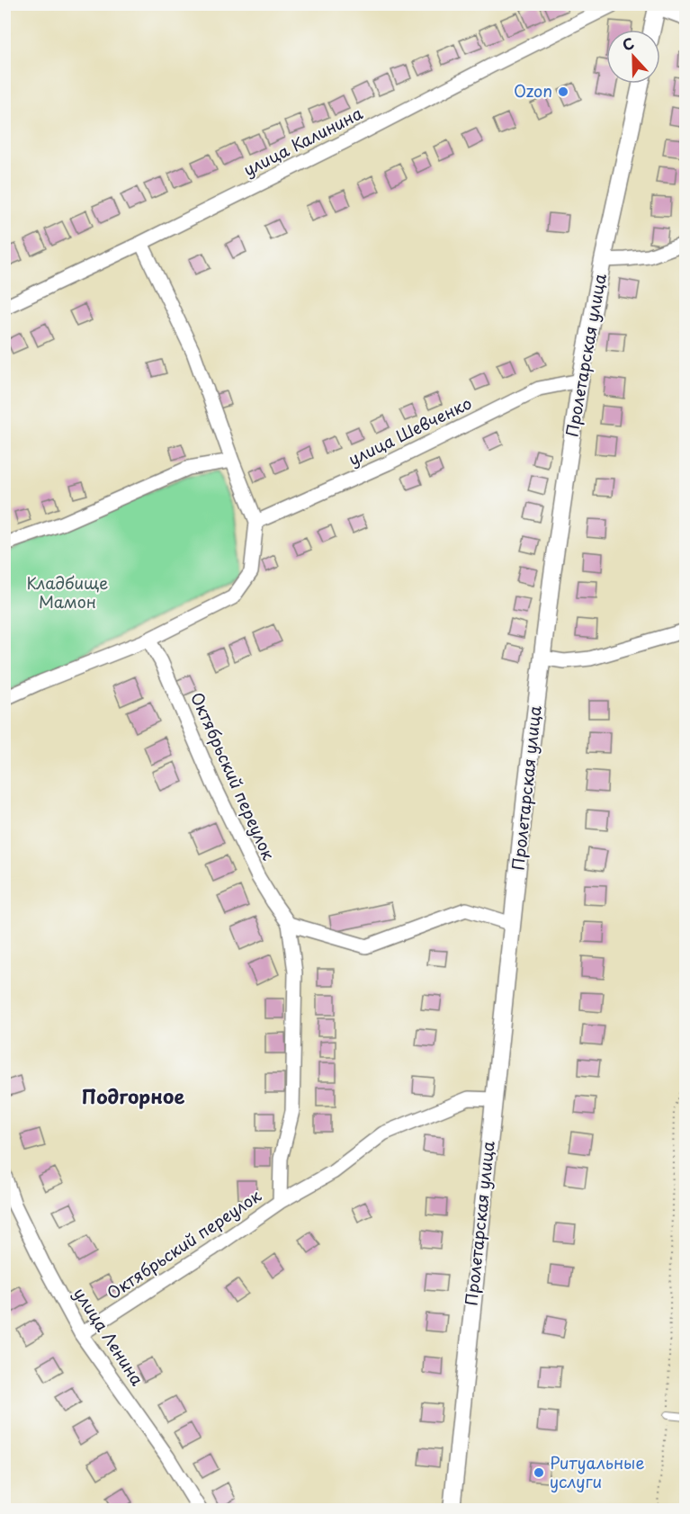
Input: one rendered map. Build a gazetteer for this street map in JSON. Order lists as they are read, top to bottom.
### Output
{
  "streets": {
    "street": [
      "улица Калинина",
      "Пролетарская улица",
      "улица Шевченко",
      "Октябрьский переулок",
      "улица Ленина"
    ]
  },
  "crossings": [
    ["Пролетарская улица", "улица Шевченко"],
    ["Пролетарская улица", "Октябрьский переулок"],
    ["Октябрьский переулок", "улица Ленина"]
  ],
  "districts": ["Подгорное"],
  "parks": ["Кладбище Мамон"],
  "places": ["Ozon", "Ритуальные услуги"],
  "north": "top"
}
